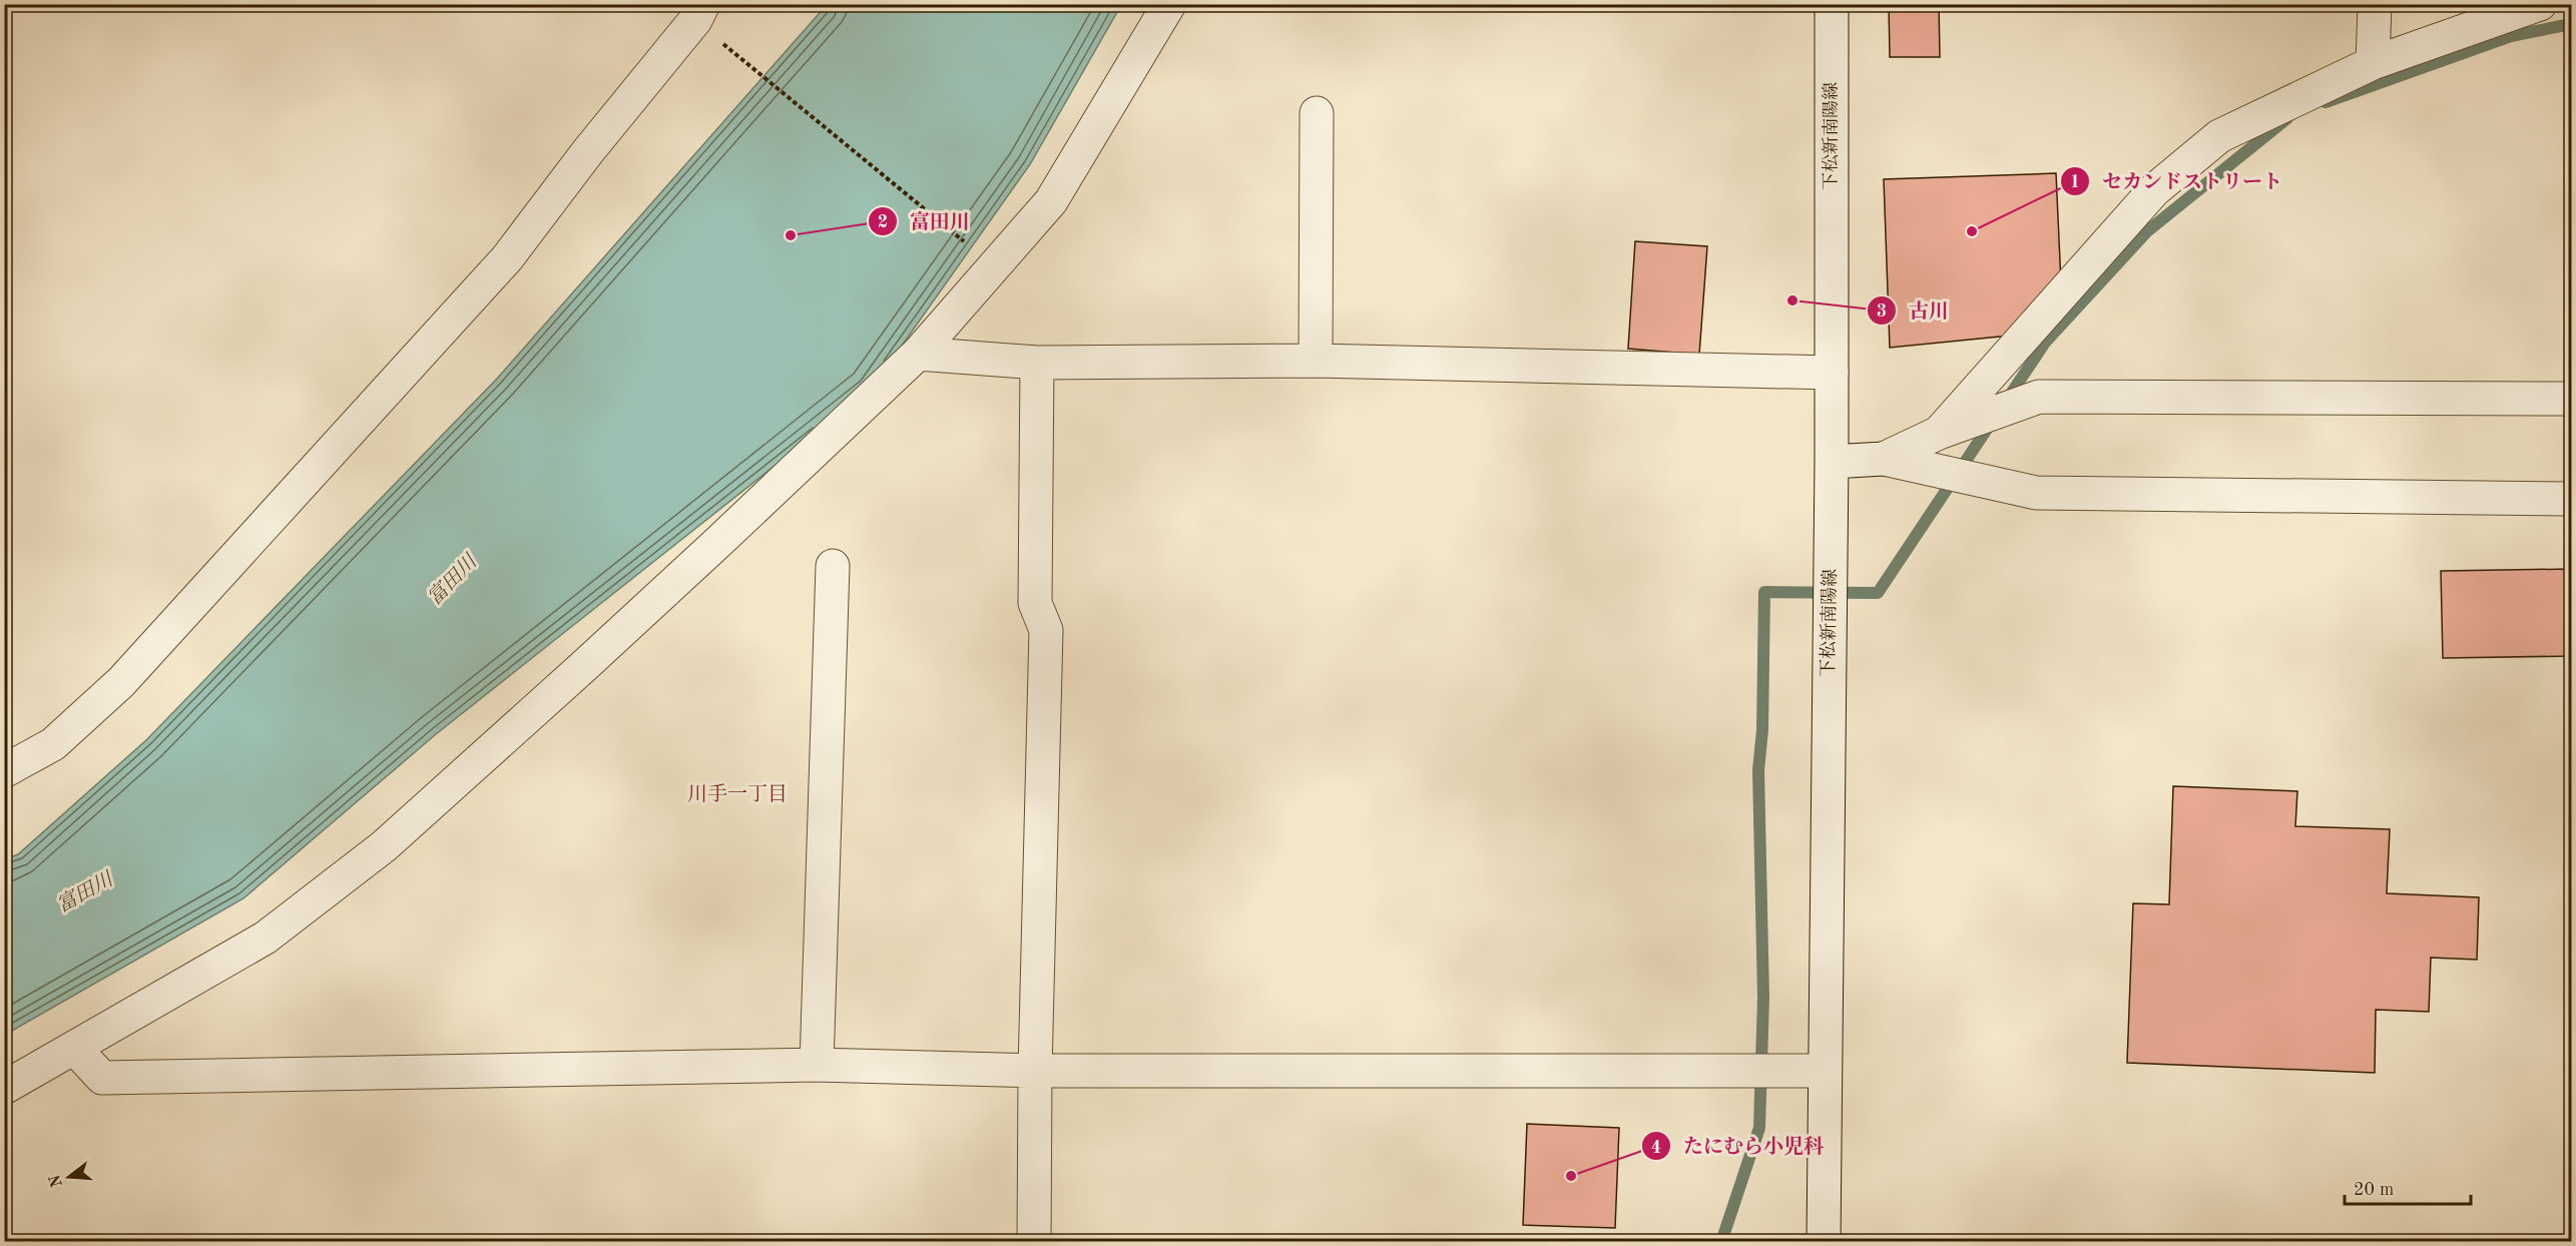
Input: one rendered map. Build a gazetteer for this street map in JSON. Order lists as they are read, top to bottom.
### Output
{
  "streets": {
    "street": ["下松新南陽線"]
  },
  "districts": ["川手一丁目"],
  "water": ["富田川"],
  "places": [
    "セカンドストリート",
    "富田川",
    "古川",
    "たにむら小児科"
  ],
  "scale_bar": "20 m",
  "north": "left"
}
